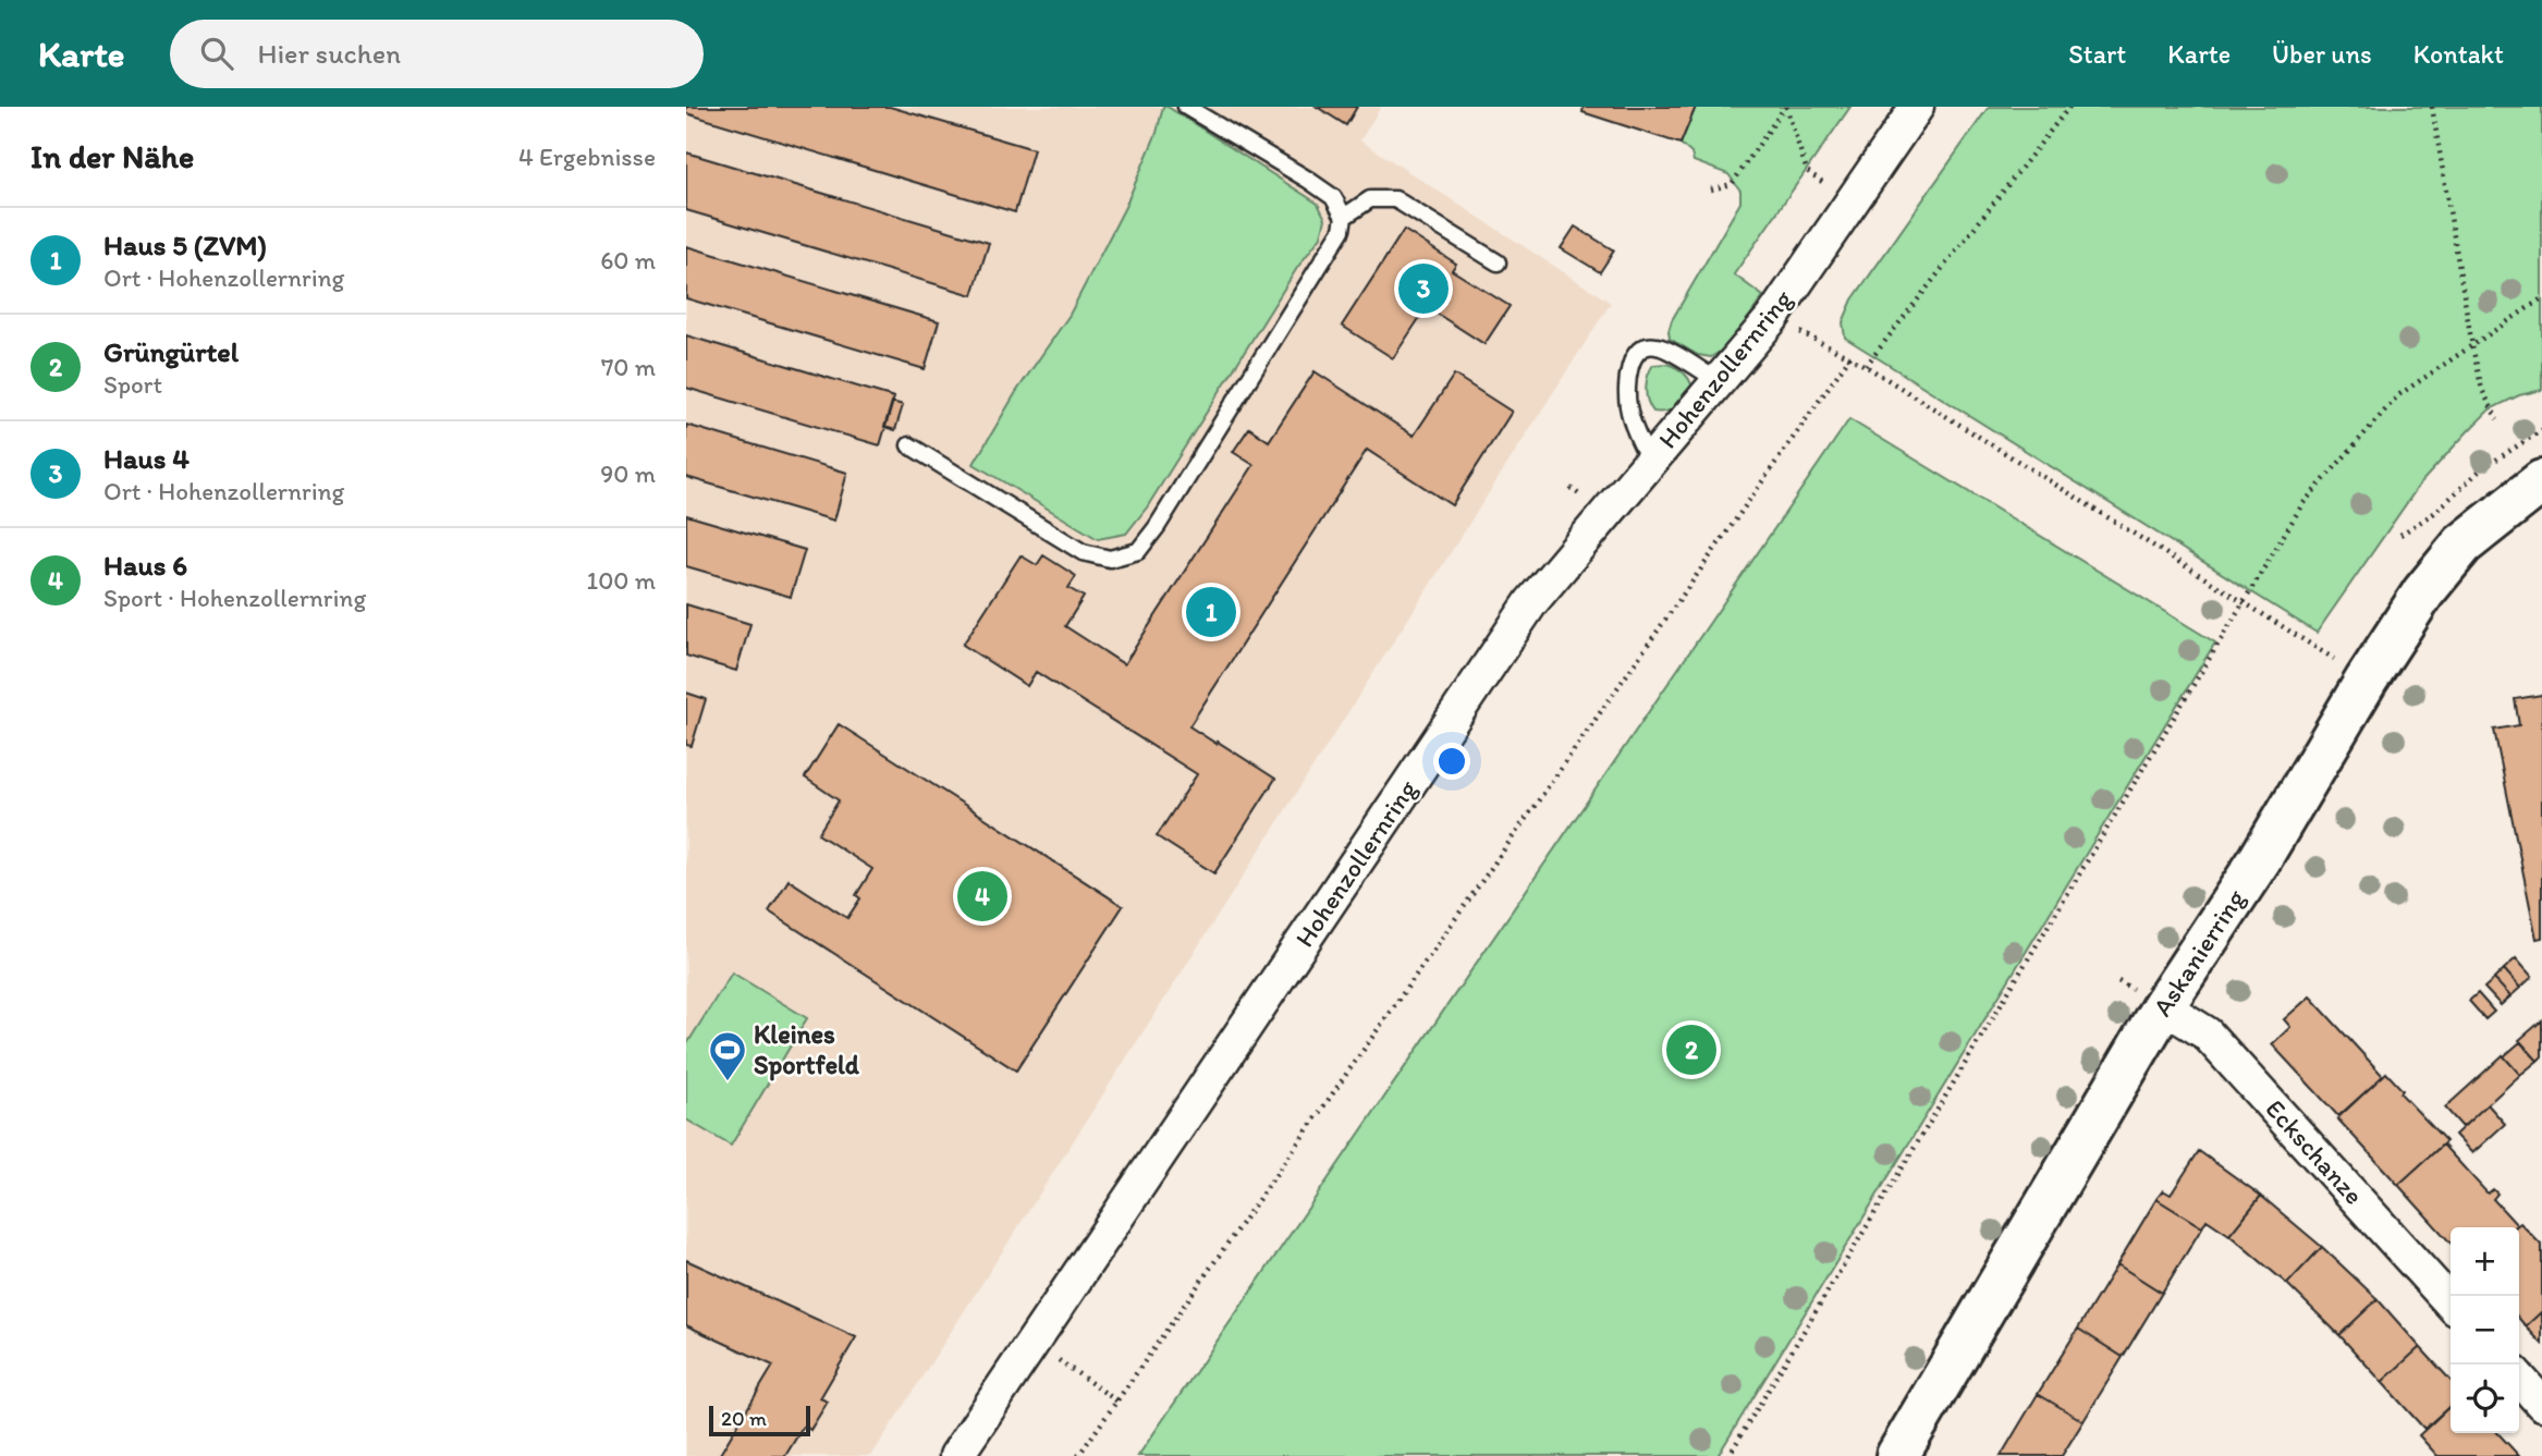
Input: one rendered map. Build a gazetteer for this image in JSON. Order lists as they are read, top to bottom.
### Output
{
  "streets": {
    "main road": ["Askanierring"],
    "street": ["Hohenzollernring", "Eckschanze"]
  },
  "crossings": [
    ["Askanierring", "Eckschanze"]
  ],
  "places": {
    "sports": ["Kleines Sportfeld"]
  },
  "scale_bar": "20 m",
  "page": {
    "header": "Karte",
    "search": "Hier suchen",
    "nav": [
      "Start",
      "Karte",
      "Über uns",
      "Kontakt"
    ],
    "heading": ["In der Nähe", "4 Ergebnisse"],
    "list": [
      {
        "mark": "1",
        "name": "Haus 5 (ZVM)",
        "note": "Ort · Hohenzollernring",
        "value": "60 m"
      },
      {
        "mark": "2",
        "name": "Grüngürtel",
        "note": "Sport",
        "value": "70 m"
      },
      {
        "mark": "3",
        "name": "Haus 4",
        "note": "Ort · Hohenzollernring",
        "value": "90 m"
      },
      {
        "mark": "4",
        "name": "Haus 6",
        "note": "Sport · Hohenzollernring",
        "value": "100 m"
      }
    ],
    "pins": [
      "3",
      "1",
      "4",
      "2"
    ],
    "map_buttons": ["+", "−"],
    "scale": "20 m"
  }
}
